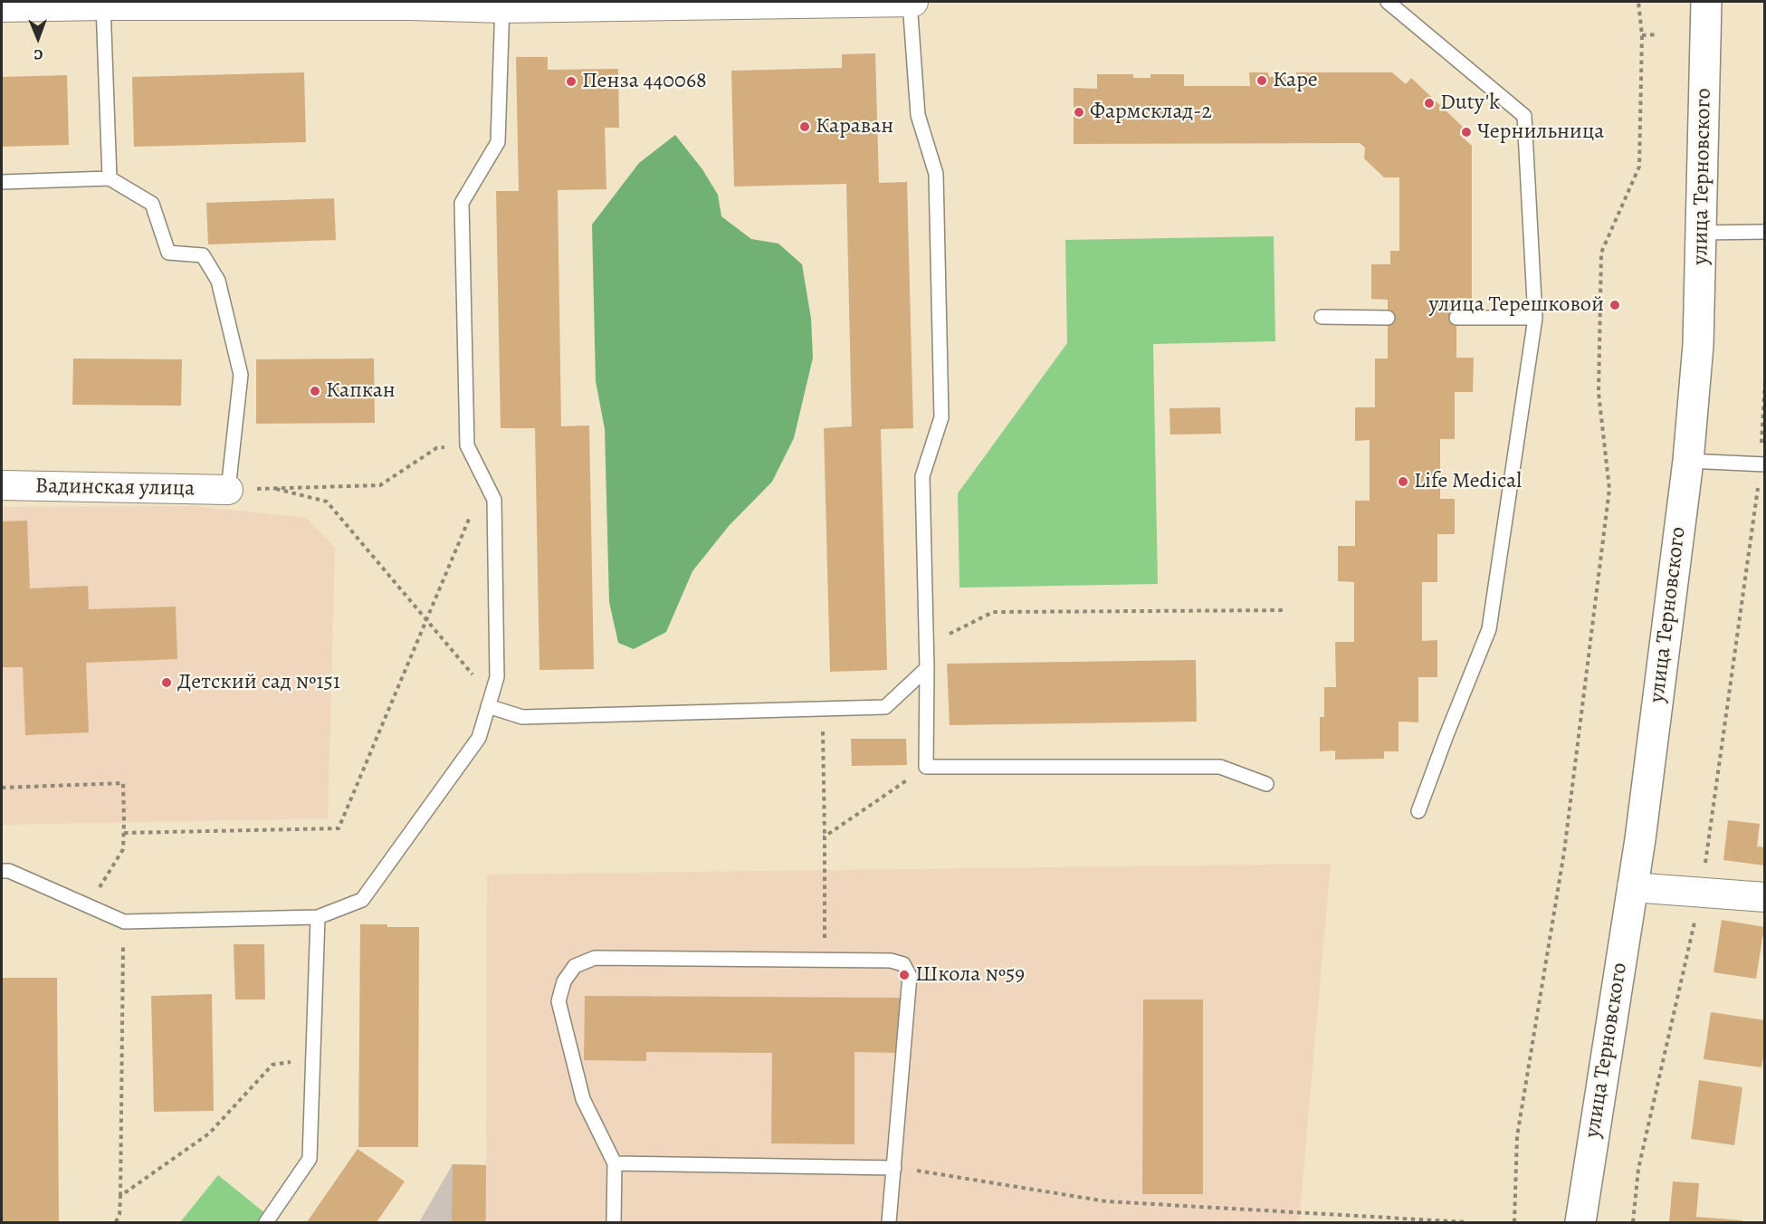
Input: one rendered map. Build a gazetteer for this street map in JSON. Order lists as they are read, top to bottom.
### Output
{
  "streets": {
    "main road": ["улица Терновского"],
    "street": ["Вадинская улица"]
  },
  "places": [
    "Каре",
    "Пенза 440068",
    "Duty'k",
    "Фармсклад-2",
    "Караван",
    "Чернильница",
    "улица Терешковой",
    "Капкан",
    "Life Medical",
    "Детский сад №151",
    "Школа №59"
  ],
  "north": "bottom"
}
